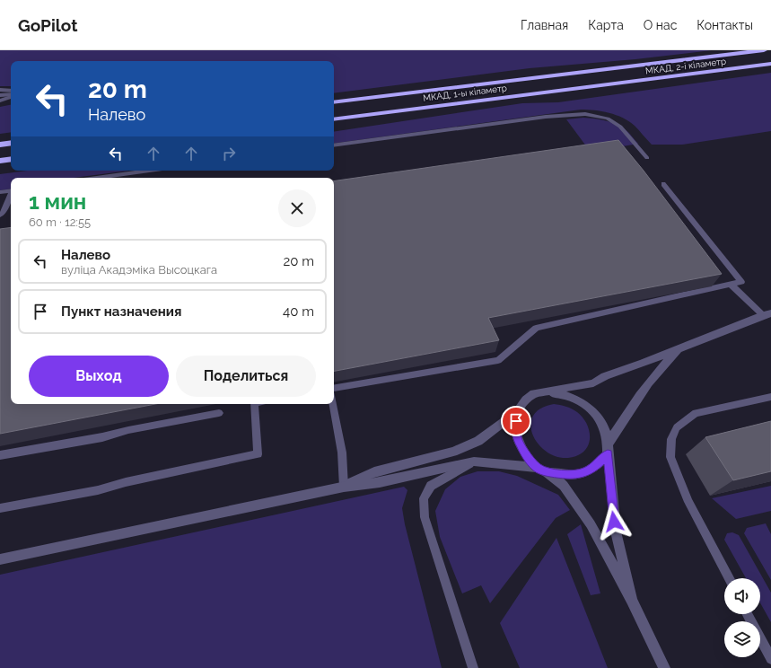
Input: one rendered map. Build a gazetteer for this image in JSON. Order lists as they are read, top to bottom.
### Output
{
  "streets": {
    "highway": ["МКАД, 2-і кіламетр", "МКАД, 1-ы кіламетр"]
  },
  "crossings": [
    ["МКАД, 2-і кіламетр", "МКАД, 1-ы кіламетр"]
  ],
  "page": {
    "header": "GoPilot",
    "nav": [
      "Главная",
      "Карта",
      "О нас",
      "Контакты"
    ],
    "turn": ["20 m", "Налево"],
    "heading": ["1 мин", "60 m · 12:55"],
    "list": [
      {
        "name": "Налево",
        "note": "вуліца Акадэміка Высоцкага",
        "value": "20 m"
      },
      {
        "name": "Пункт назначения",
        "value": "40 m"
      }
    ],
    "buttons": ["Выход", "Поделиться"]
  }
}
